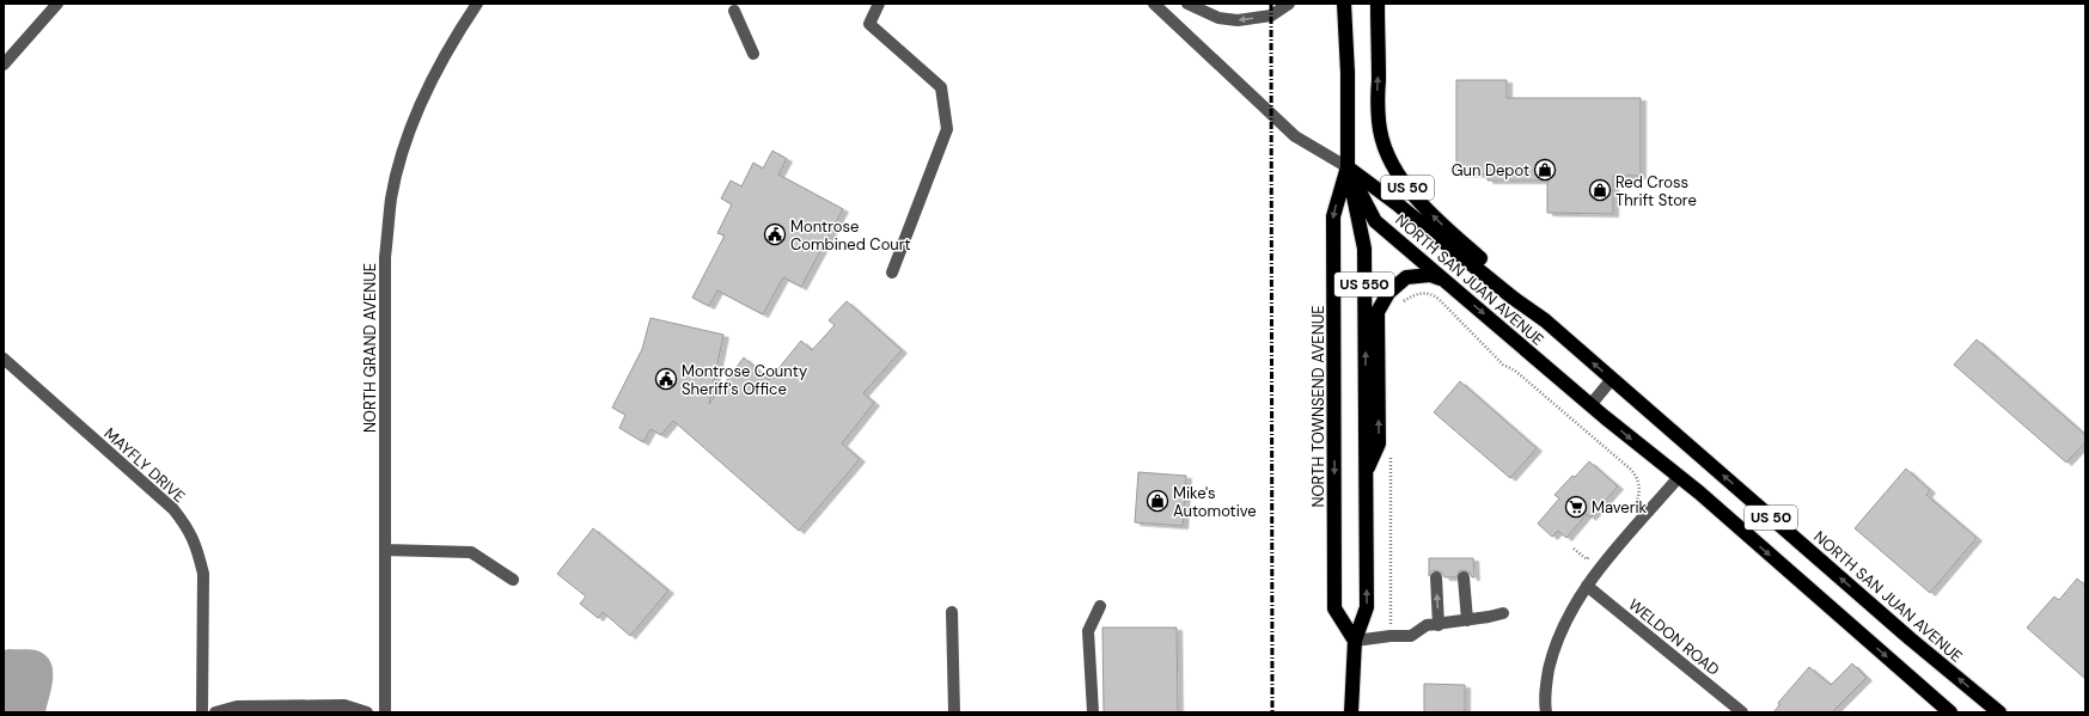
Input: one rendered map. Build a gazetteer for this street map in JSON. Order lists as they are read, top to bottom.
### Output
{
  "streets": {
    "highway": [
      "US 50",
      "NORTH SAN JUAN AVENUE",
      "US 550",
      "NORTH TOWNSEND AVENUE"
    ],
    "street": ["NORTH GRAND AVENUE", "MAYFLY DRIVE", "WELDON ROAD"]
  },
  "crossings": [
    ["US 50", "NORTH SAN JUAN AVENUE"],
    ["NORTH SAN JUAN AVENUE", "NORTH TOWNSEND AVENUE"]
  ],
  "places": {
    "shop": ["Gun Depot", "Red Cross Thrift Store", "Mike's Automotive"],
    "public building": ["Montrose Combined Court", "Montrose County Sheriff's Office"],
    "supermarket": ["Maverik"]
  }
}
